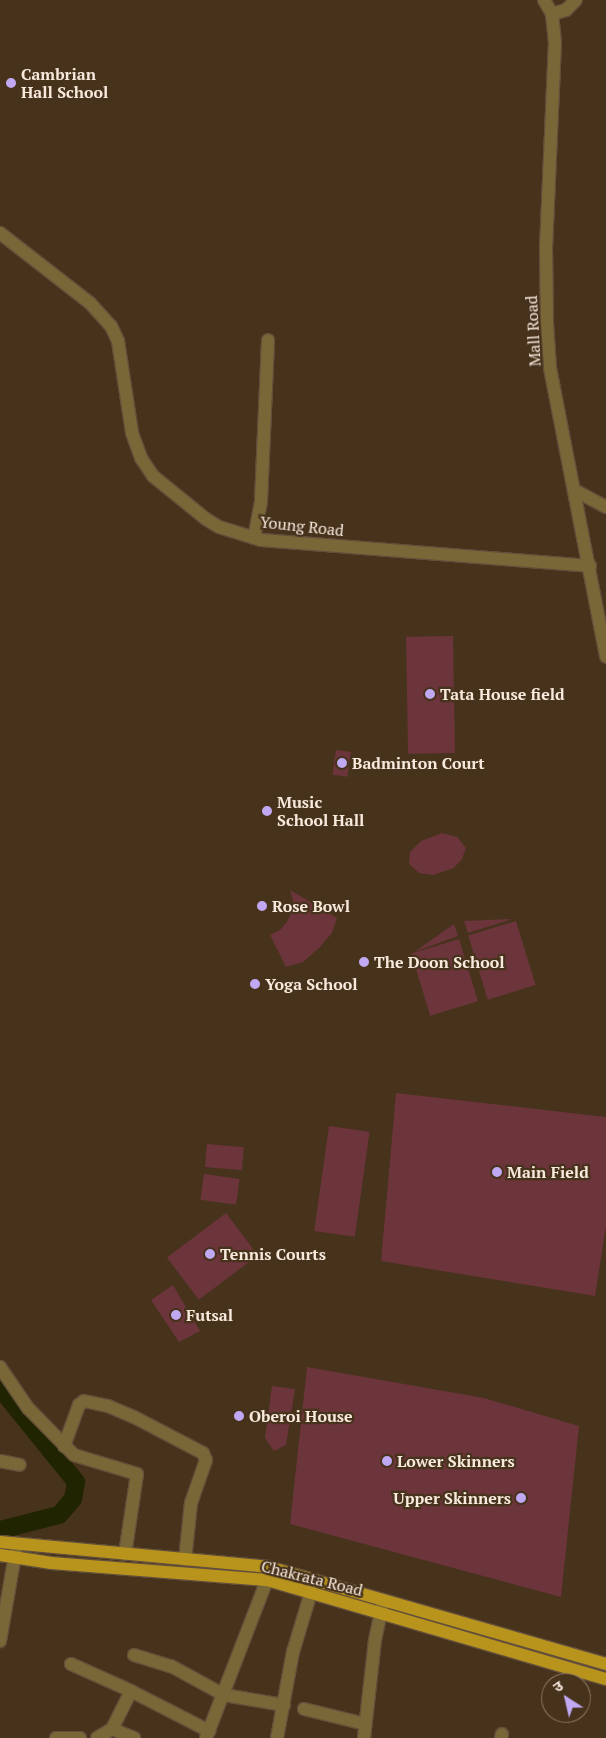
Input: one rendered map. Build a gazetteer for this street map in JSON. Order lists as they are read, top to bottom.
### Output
{
  "streets": {
    "main road": ["Chakrata Road"],
    "street": ["Mall Road", "Young Road"]
  },
  "crossings": [
    ["Mall Road", "Young Road"]
  ],
  "places": [
    "Cambrian Hall School",
    "Tata House field",
    "Badminton Court",
    "Music School Hall",
    "Rose Bowl",
    "The Doon School",
    "Yoga School",
    "Main Field",
    "Tennis Courts",
    "Futsal",
    "Oberoi House",
    "Lower Skinners",
    "Upper Skinners"
  ],
  "north": "top left"
}
